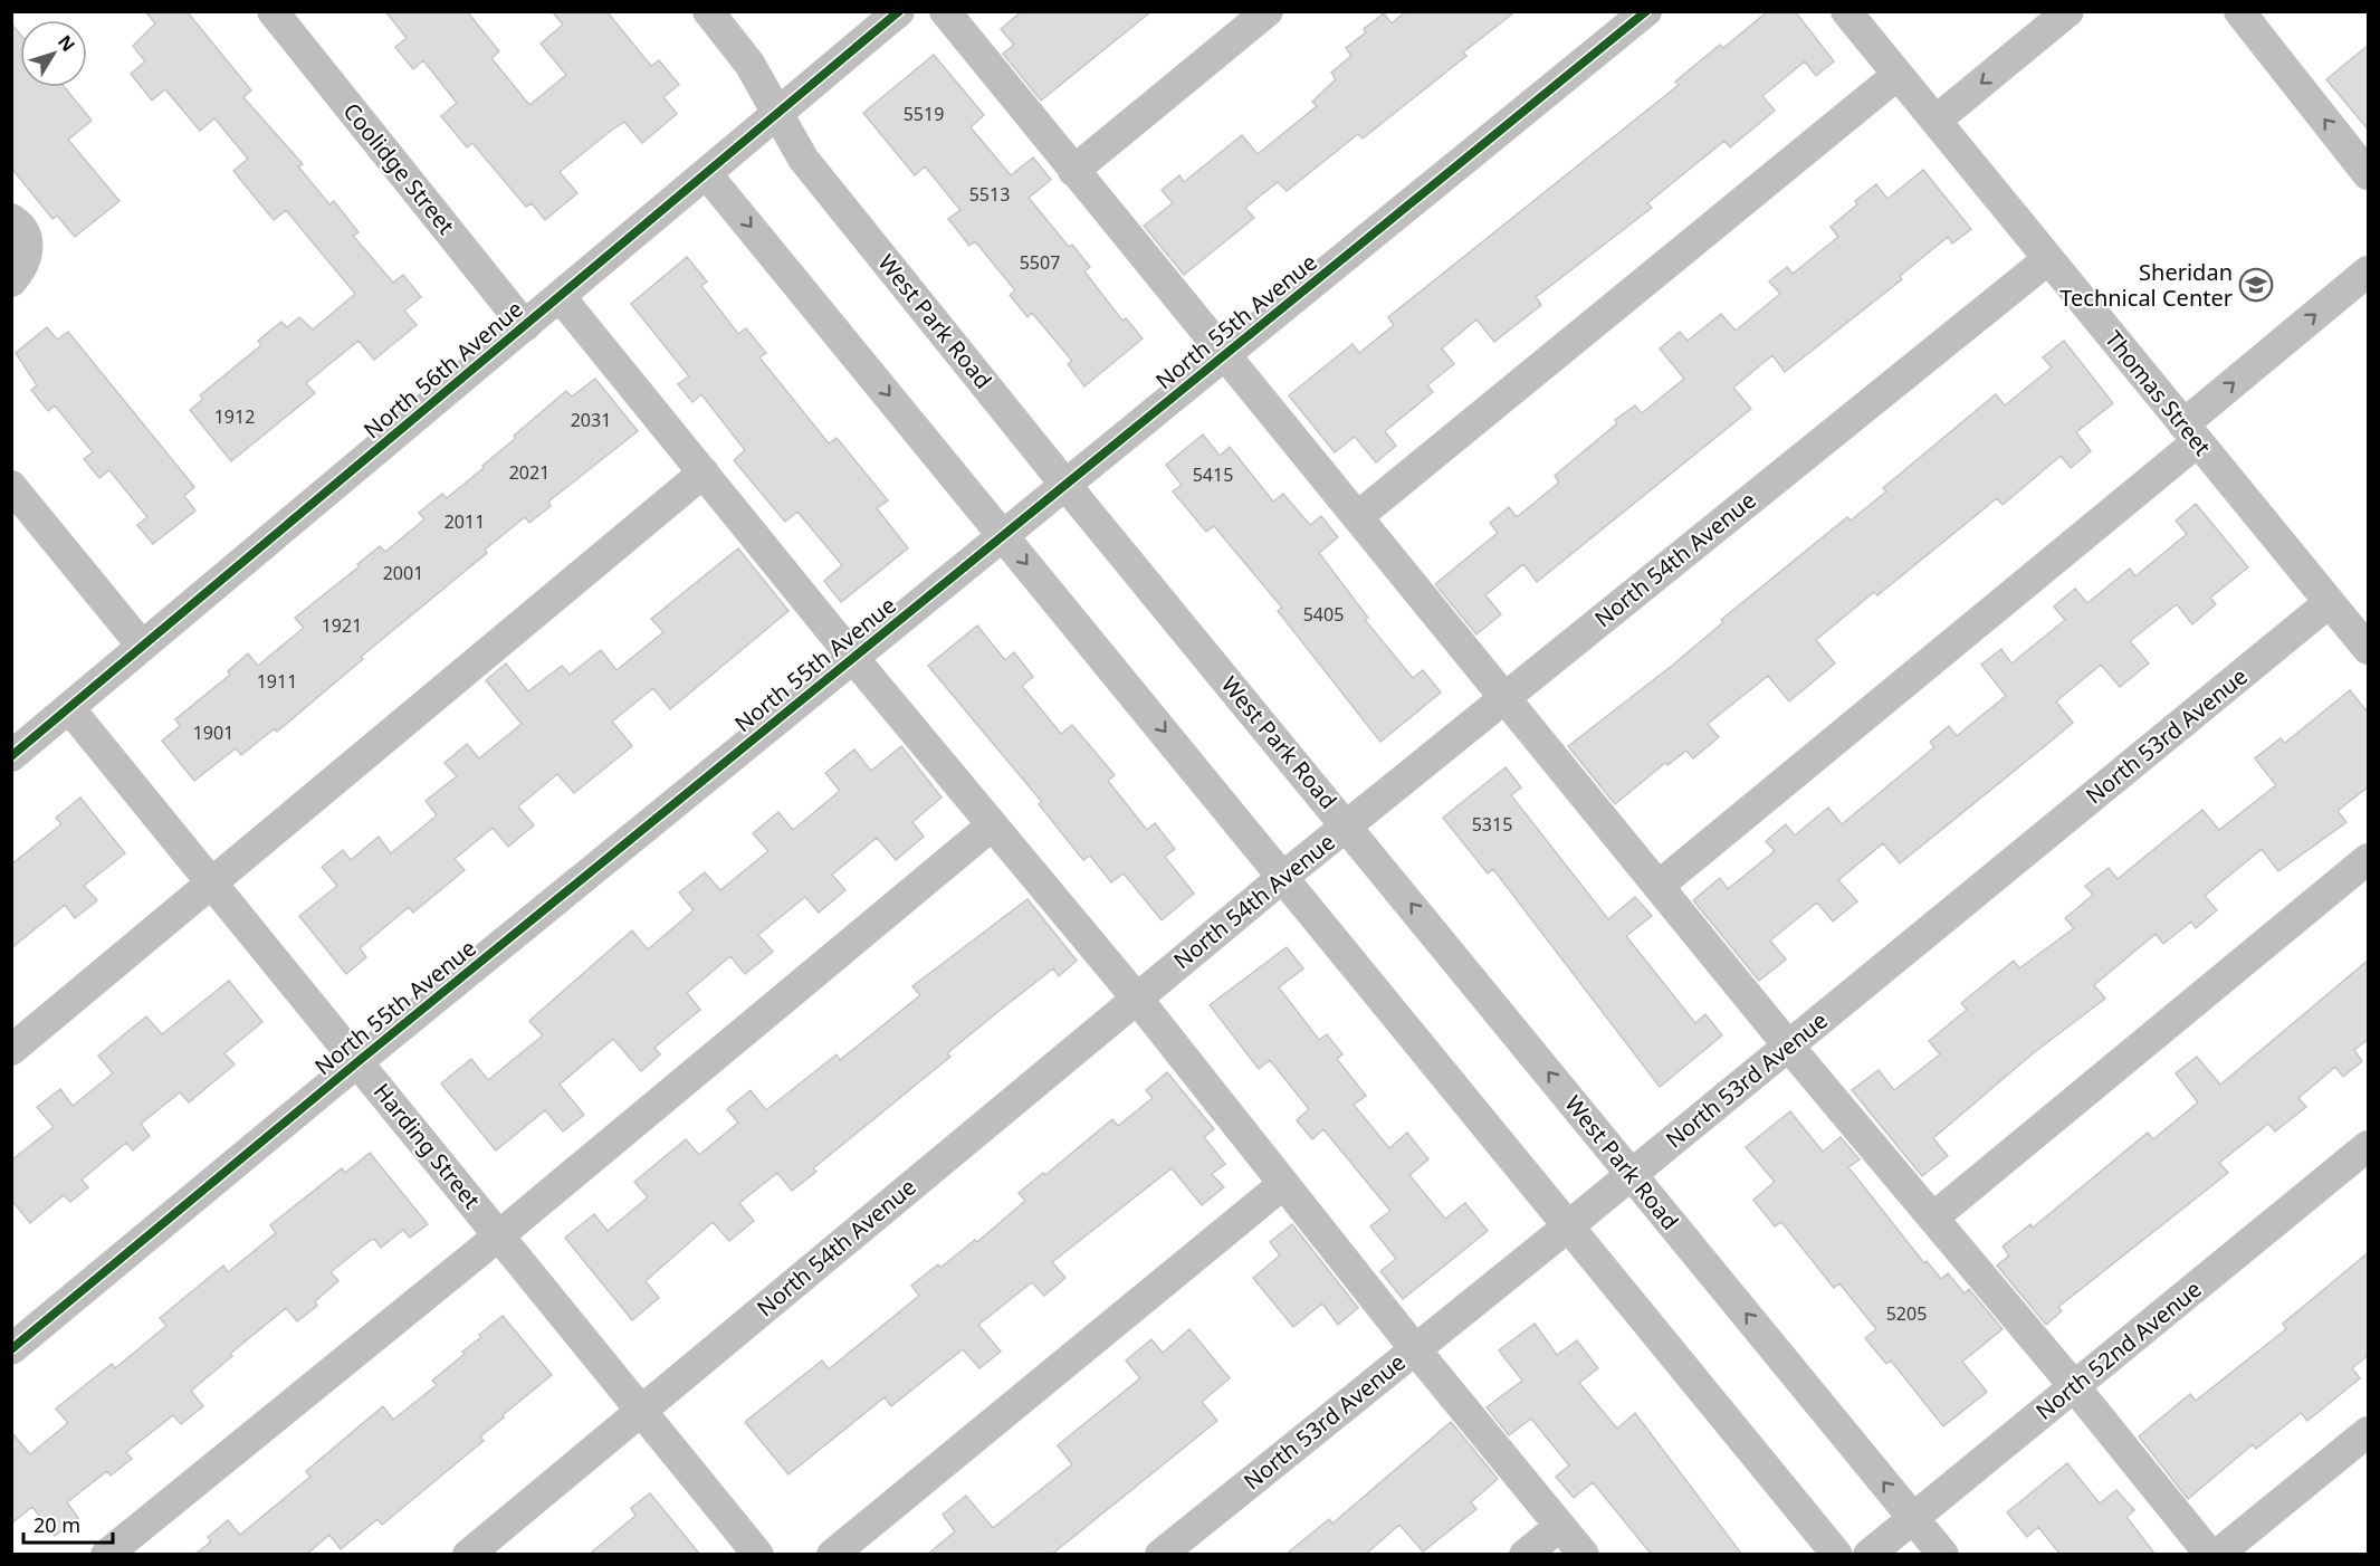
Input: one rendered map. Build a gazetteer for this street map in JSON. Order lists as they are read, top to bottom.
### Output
{
  "streets": {
    "street": [
      "Coolidge Street",
      "West Park Road",
      "North 55th Avenue",
      "North 56th Avenue",
      "Thomas Street",
      "North 54th Avenue",
      "North 53rd Avenue",
      "Harding Street",
      "North 52nd Avenue"
    ]
  },
  "crossings": [
    ["Coolidge Street", "North 56th Avenue"],
    ["West Park Road", "North 55th Avenue"],
    ["West Park Road", "North 56th Avenue"],
    ["West Park Road", "North 54th Avenue"],
    ["West Park Road", "North 53rd Avenue"],
    ["West Park Road", "North 52nd Avenue"],
    ["North 55th Avenue", "Harding Street"],
    ["North 56th Avenue", "Harding Street"],
    ["Thomas Street", "North 54th Avenue"],
    ["Thomas Street", "North 53rd Avenue"],
    ["North 54th Avenue", "Harding Street"]
  ],
  "places": {
    "school or university": ["Sheridan Technical Center"]
  },
  "house_numbers": [
    "5519",
    "5513",
    "5507",
    "1912",
    "2031",
    "2021",
    "5415",
    "2011",
    "2001",
    "5405",
    "1921",
    "1911",
    "1901",
    "5315",
    "5205"
  ],
  "scale_bar": "20 m",
  "north": "top right"
}
